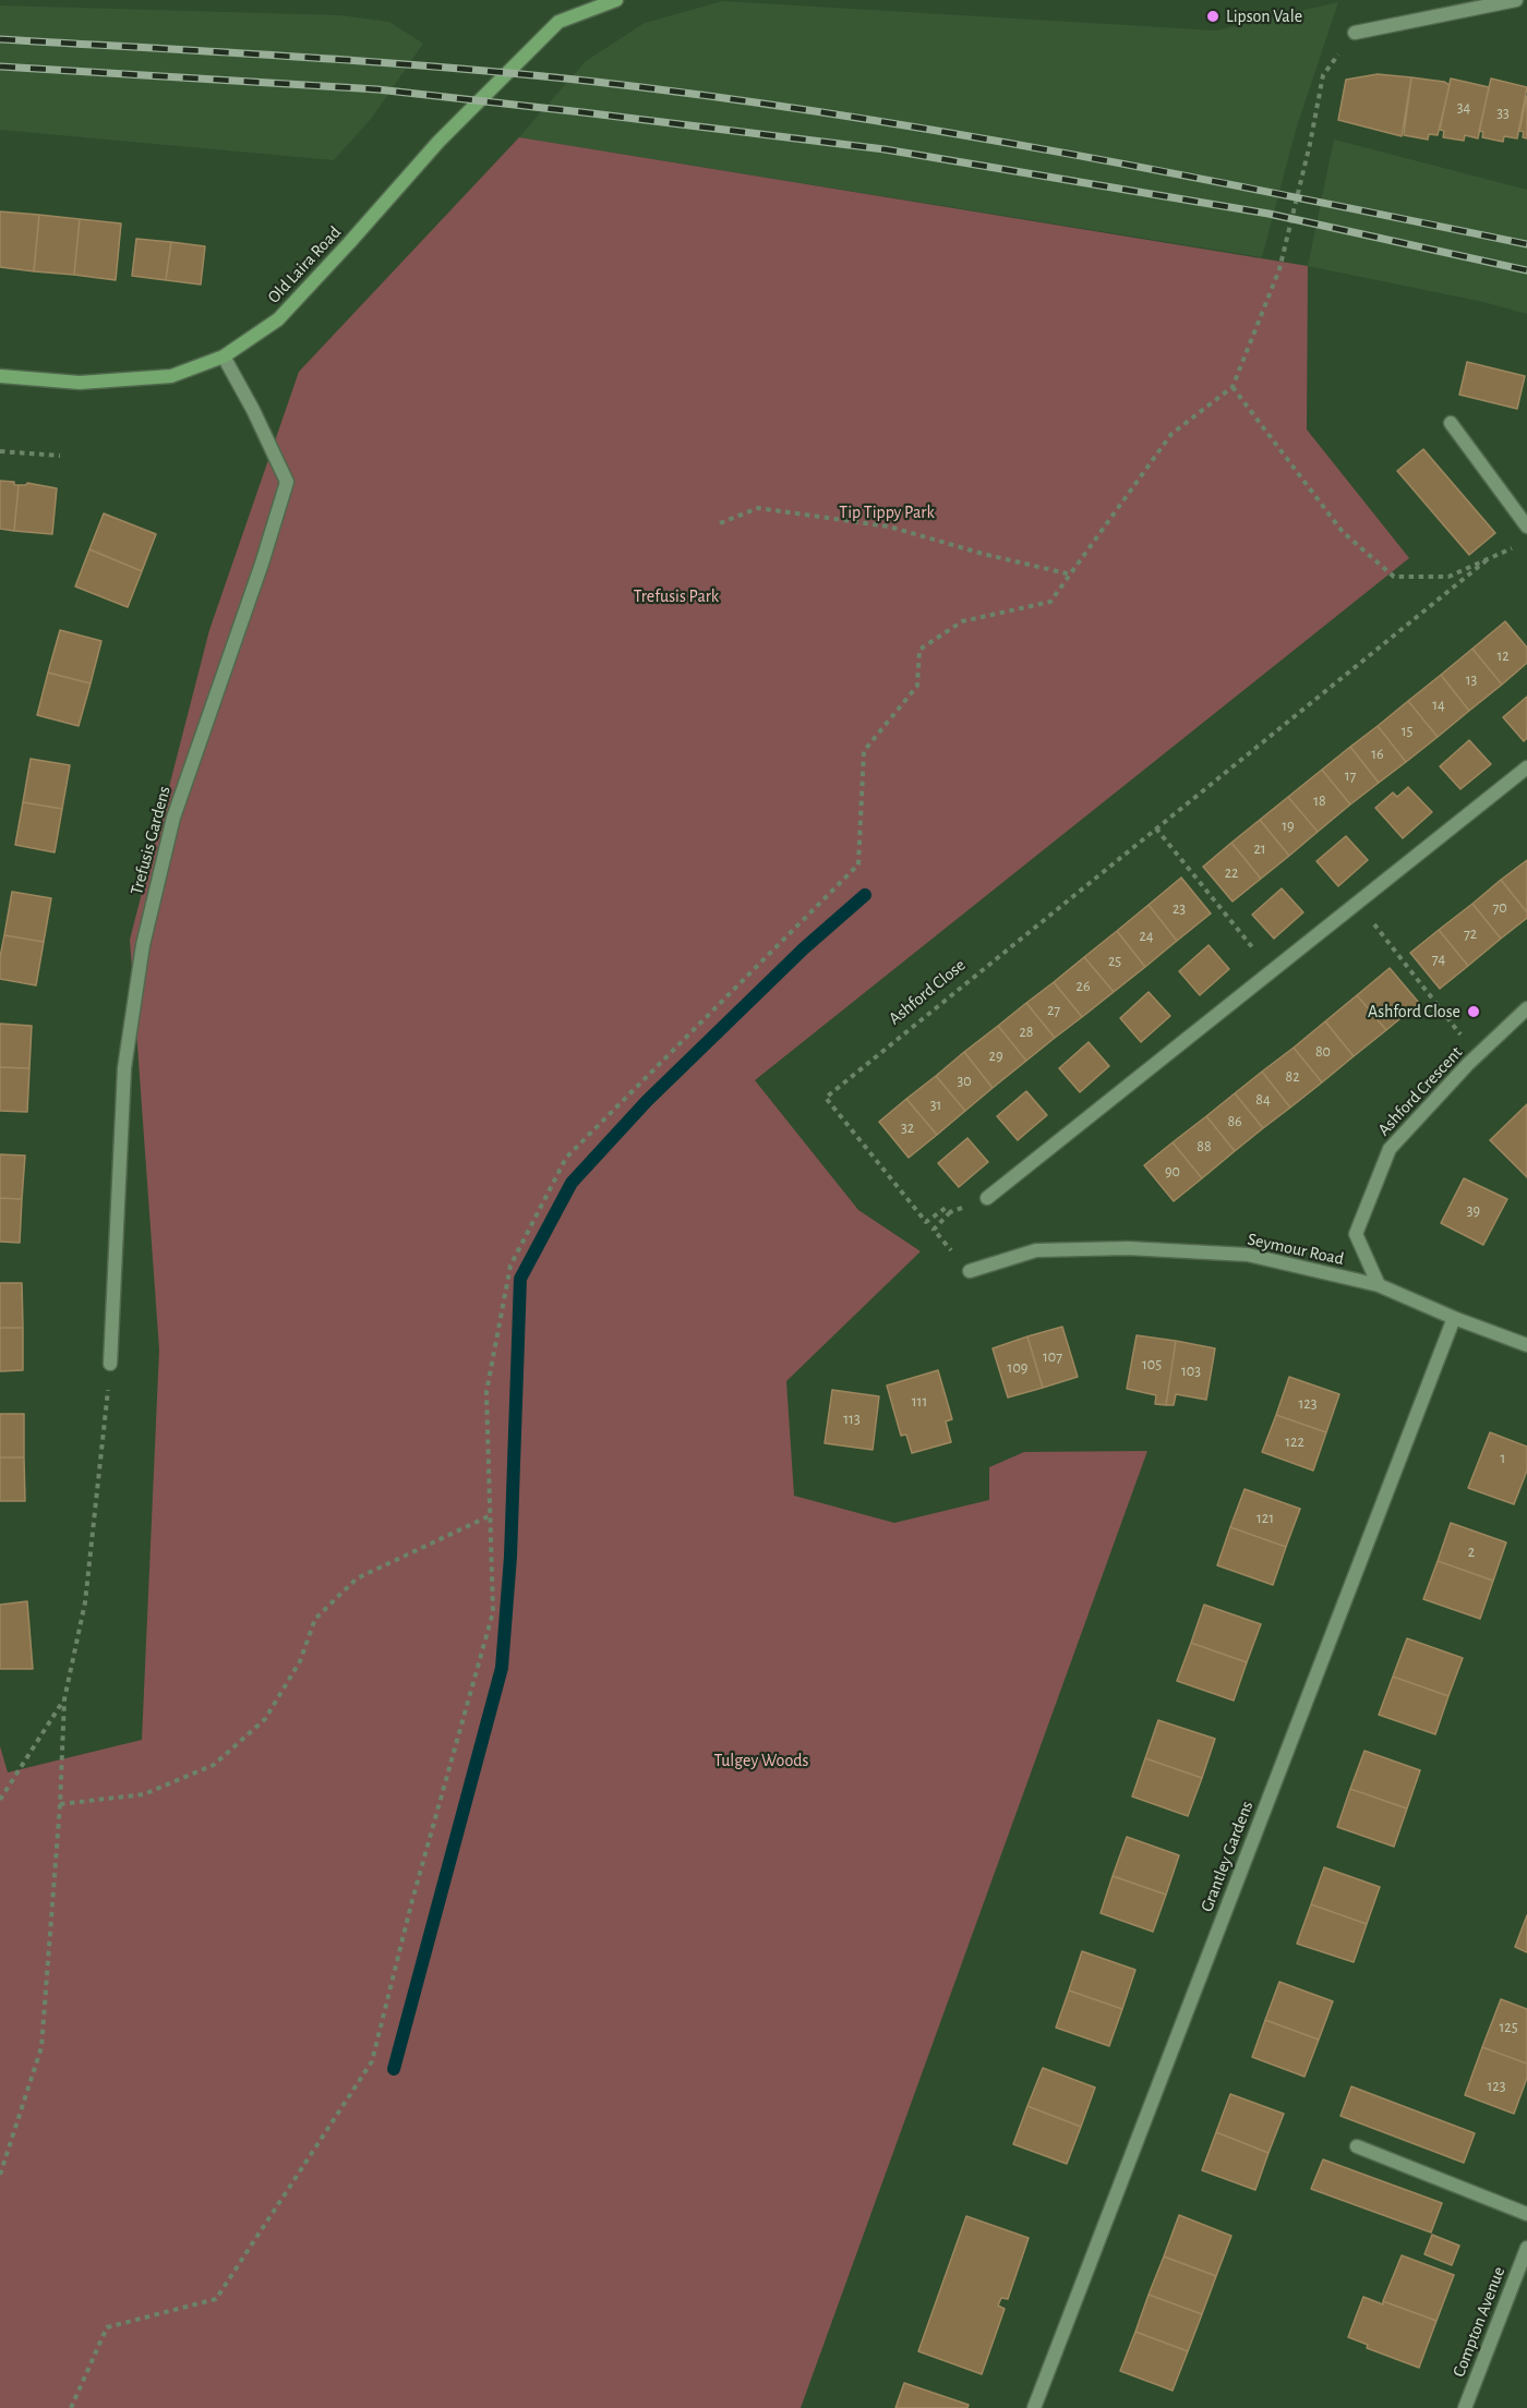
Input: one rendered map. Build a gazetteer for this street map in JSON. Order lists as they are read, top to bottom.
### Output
{
  "streets": {
    "main road": ["Old Laira Road"],
    "street": [
      "Trefusis Gardens",
      "Ashford Crescent",
      "Seymour Road",
      "Grantley Gardens",
      "Compton Avenue"
    ],
    "path": ["Ashford Close"]
  },
  "crossings": [
    ["Old Laira Road", "Trefusis Gardens"],
    ["Ashford Crescent", "Seymour Road"],
    ["Seymour Road", "Grantley Gardens"]
  ],
  "parks": ["Tip Tippy Park", "Trefusis Park", "Tulgey Woods"],
  "places": ["Lipson Vale", "Ashford Close"],
  "house_numbers": [
    "34",
    "33",
    "12",
    "13",
    "14",
    "15",
    "16",
    "17",
    "18",
    "19",
    "21",
    "22",
    "70",
    "23",
    "72",
    "24",
    "74",
    "25",
    "26",
    "27",
    "28",
    "80",
    "29",
    "82",
    "30",
    "84",
    "31",
    "86",
    "32",
    "88",
    "90",
    "39",
    "107",
    "105",
    "109",
    "103",
    "111",
    "123",
    "113",
    "122",
    "1",
    "121",
    "2",
    "125",
    "123"
  ]
}
